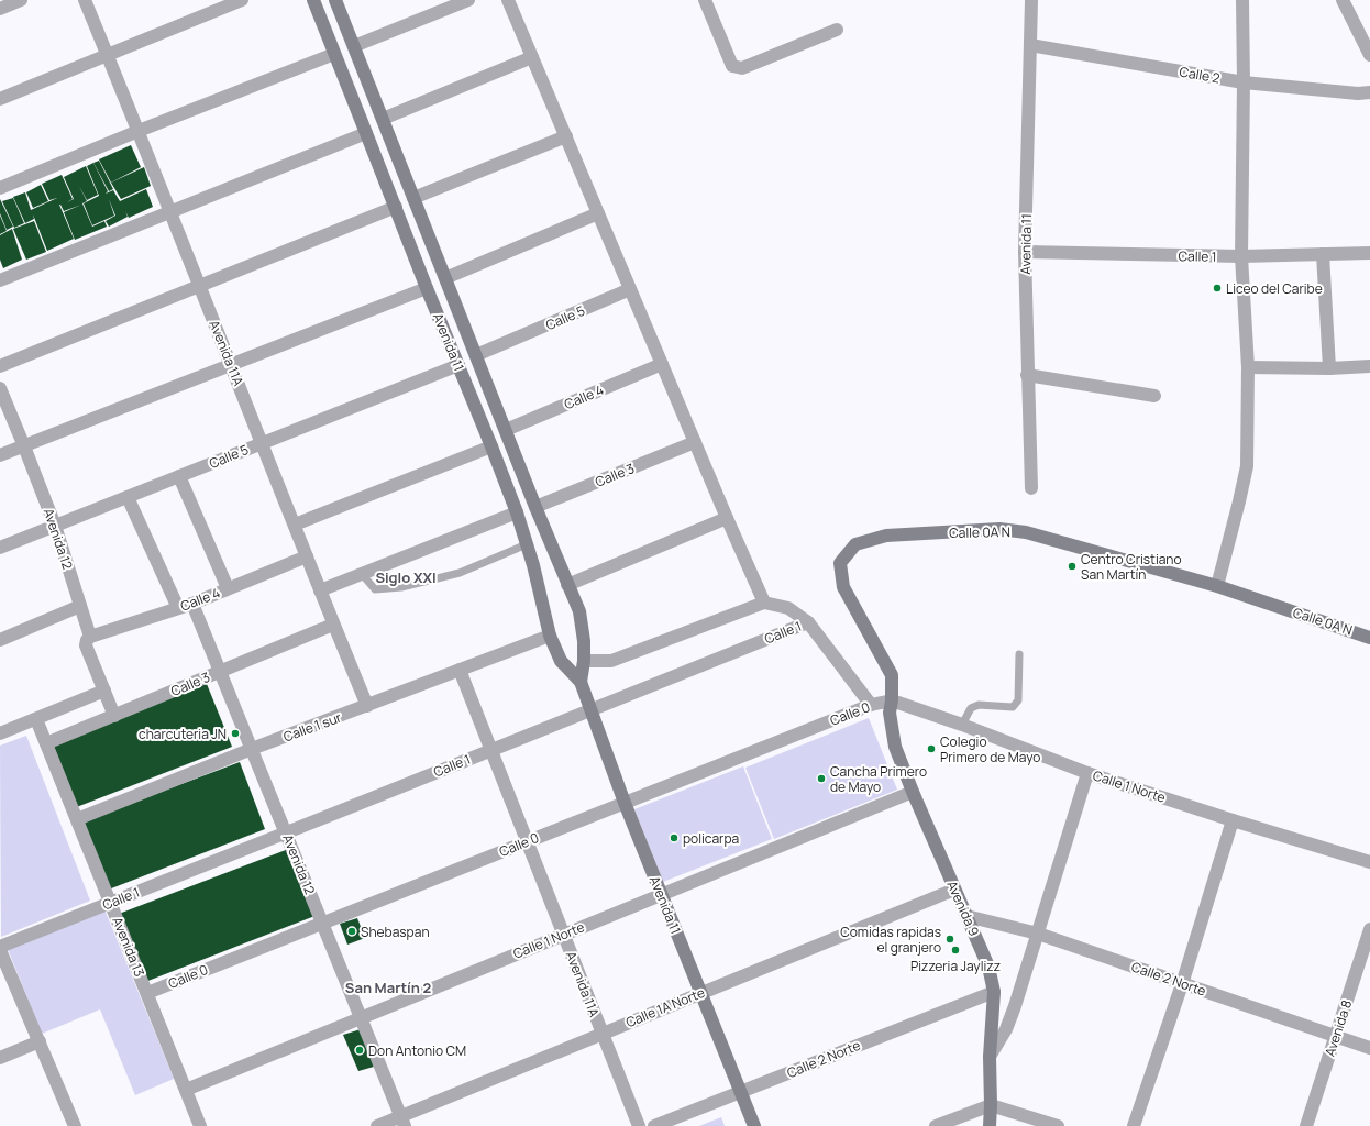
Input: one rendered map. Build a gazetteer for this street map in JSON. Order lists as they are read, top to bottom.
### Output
{
  "streets": {
    "street": [
      "Calle 2",
      "Avenida 11",
      "Calle 1",
      "Calle 5",
      "Avenida 11A",
      "Calle 4",
      "Calle 3",
      "Calle 0A N",
      "Avenida 12",
      "Calle 0",
      "Calle 1 sur",
      "Calle 1 Norte",
      "Avenida 9",
      "Avenida 13",
      "Calle 2 Norte",
      "Calle 1A Norte",
      "Avenida 8"
    ]
  },
  "crossings": [
    ["Calle 2", "Avenida 11"],
    ["Avenida 11", "Calle 1"],
    ["Avenida 11", "Calle 5"],
    ["Avenida 11", "Calle 4"],
    ["Avenida 11", "Calle 3"],
    ["Avenida 11", "Calle 0"],
    ["Avenida 11", "Calle 1 sur"],
    ["Avenida 11", "Calle 1 Norte"],
    ["Avenida 11", "Calle 2 Norte"],
    ["Avenida 11", "Calle 1A Norte"],
    ["Calle 1", "Avenida 11A"],
    ["Calle 1", "Avenida 12"],
    ["Calle 1", "Calle 0"],
    ["Calle 1", "Avenida 13"],
    ["Calle 5", "Avenida 11A"],
    ["Calle 5", "Avenida 12"],
    ["Avenida 11A", "Calle 4"],
    ["Avenida 11A", "Calle 3"],
    ["Avenida 11A", "Calle 0"],
    ["Avenida 11A", "Calle 1 sur"],
    ["Avenida 11A", "Calle 1 Norte"],
    ["Avenida 11A", "Calle 1A Norte"],
    ["Calle 4", "Avenida 12"],
    ["Calle 3", "Avenida 12"],
    ["Calle 3", "Avenida 13"],
    ["Calle 0A N", "Calle 0"],
    ["Calle 0A N", "Calle 1 Norte"],
    ["Calle 0A N", "Avenida 9"],
    ["Avenida 12", "Calle 0"],
    ["Avenida 12", "Calle 1 sur"],
    ["Avenida 12", "Calle 1 Norte"],
    ["Avenida 12", "Calle 1A Norte"],
    ["Calle 0", "Calle 1 Norte"],
    ["Calle 0", "Avenida 9"],
    ["Calle 0", "Avenida 13"],
    ["Calle 1 sur", "Avenida 13"],
    ["Calle 1 Norte", "Avenida 9"],
    ["Calle 1 Norte", "Avenida 13"],
    ["Avenida 9", "Calle 2 Norte"],
    ["Avenida 9", "Calle 1A Norte"],
    ["Calle 2 Norte", "Avenida 8"]
  ],
  "districts": ["Siglo XXI", "San Martín 2"],
  "places": [
    "Liceo del Caribe",
    "Centro Cristiano San Martín",
    "charcuteria JN",
    "Colegio Primero de Mayo",
    "Cancha Primero de Mayo",
    "policarpa",
    "Shebaspan",
    "Comidas rapidas el granjero",
    "Pizzeria Jaylizz",
    "Don Antonio CM"
  ]
}
